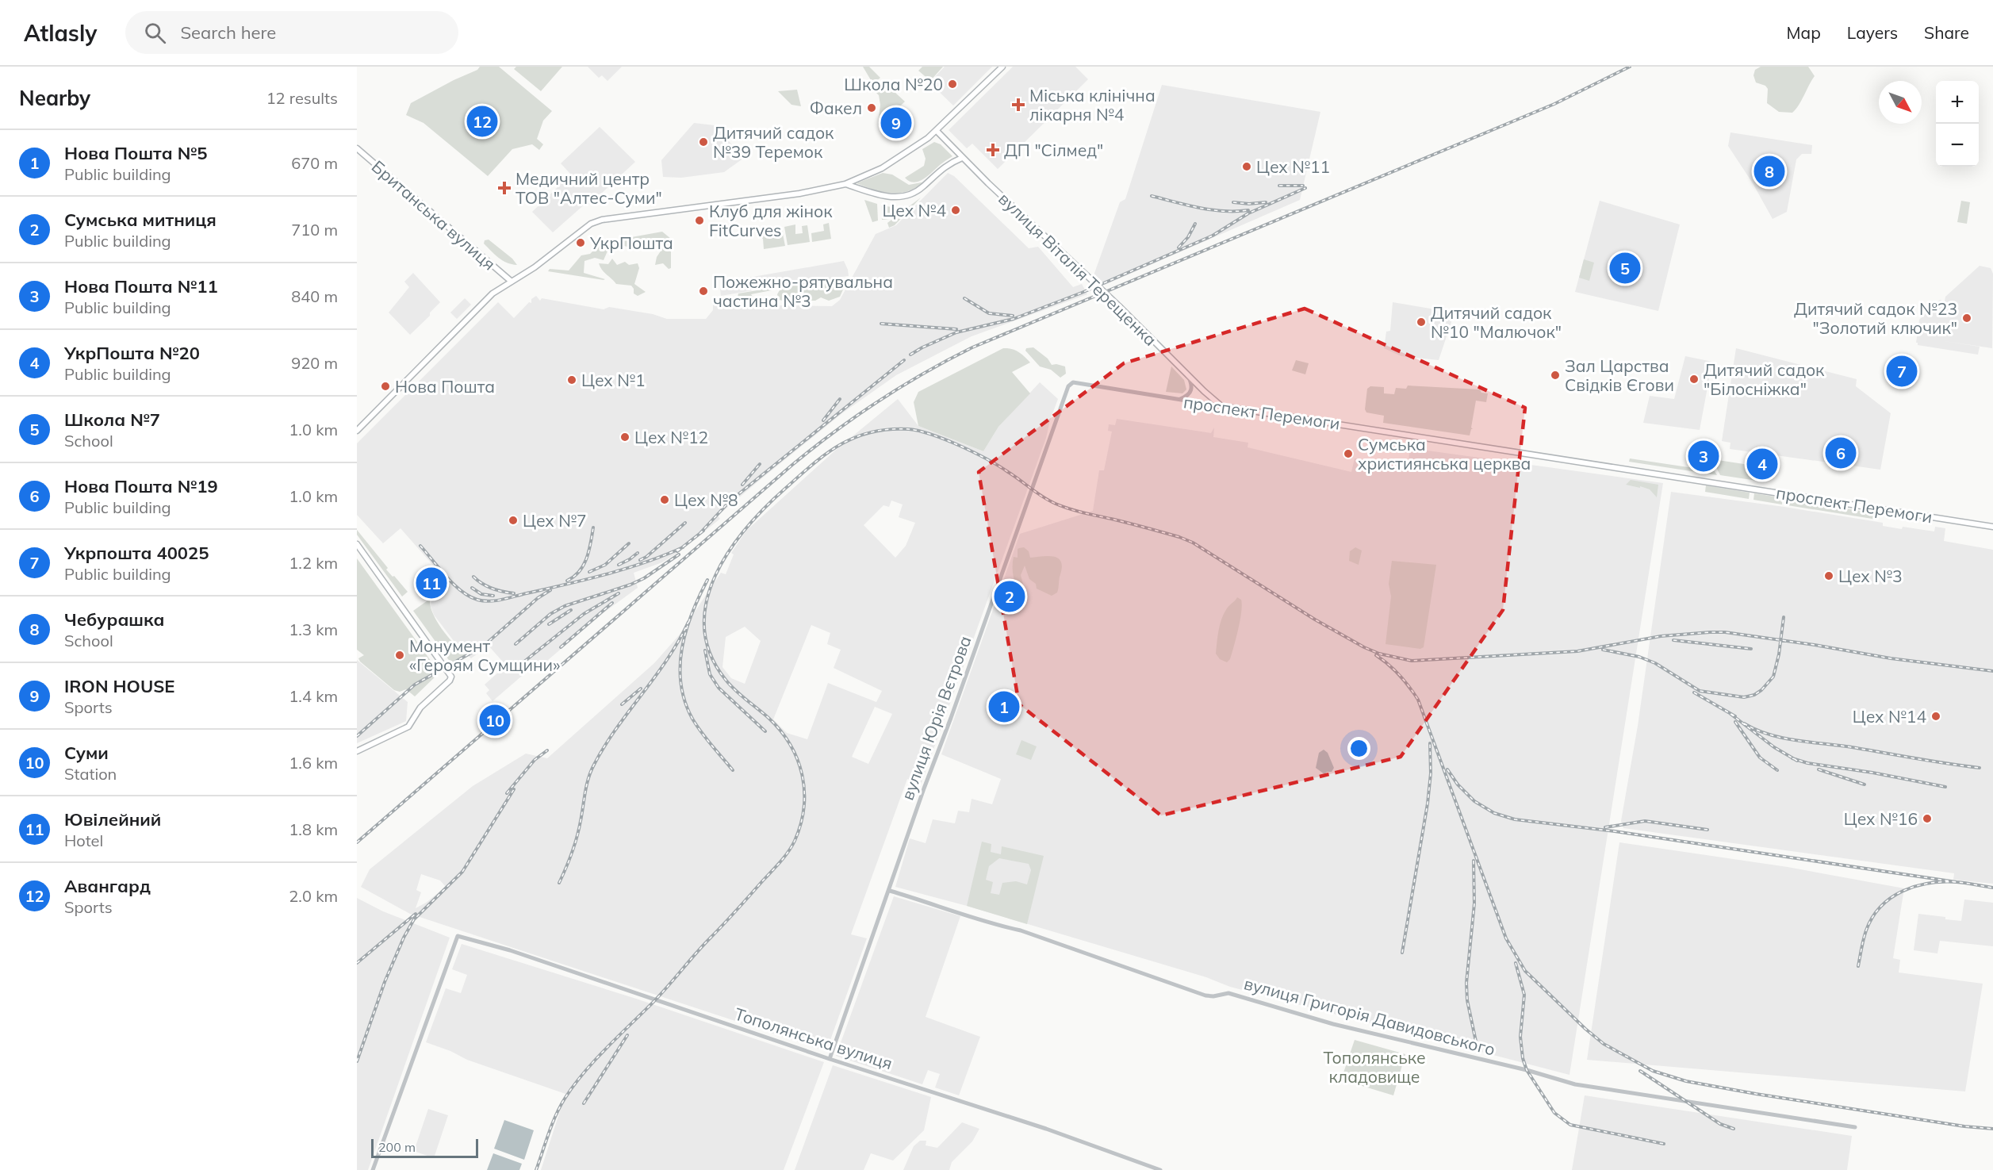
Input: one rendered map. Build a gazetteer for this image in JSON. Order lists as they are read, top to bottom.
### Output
{
  "streets": {
    "main road": ["Британська вулиця", "вулиця Віталія Терещенка", "проспект Перемоги"],
    "street": ["вулиця Юрія Вєтрова", "вулиця Григорія Давидовського", "Тополянська вулиця"]
  },
  "crossings": [
    ["вулиця Віталія Терещенка", "проспект Перемоги"],
    ["проспект Перемоги", "вулиця Юрія Вєтрова"],
    ["вулиця Юрія Вєтрова", "вулиця Григорія Давидовського"],
    ["вулиця Юрія Вєтрова", "Тополянська вулиця"]
  ],
  "parks": ["Тополянське кладовище"],
  "places": {
    "other": [
      "Школа №20",
      "Факел",
      "Дитячий садок №39 Теремок",
      "Цех №11",
      "Цех №4",
      "Клуб для жінок FitCurves",
      "УкрПошта",
      "Пожежно-рятувальна частина №3",
      "Дитячий садок №23 \"Золотий ключик\"",
      "Дитячий садок №10 \"Малючок\"",
      "Зал Царства Свідків Єгови",
      "Дитячий садок \"Білосніжка\"",
      "Цех №1",
      "Нова Пошта",
      "Цех №12",
      "Сумська християнська церква",
      "Цех №8",
      "Цех №7",
      "Цех №3",
      "Монумент «Героям Сумщини»",
      "Цех №14",
      "Цех №16"
    ],
    "health": ["Міська клінічна лікарня №4", "ДП \"Сілмед\"", "Медичний центр ТОВ \"Алтес-Суми\""]
  },
  "scale_bar": "200 m",
  "north": "bottom right",
  "page": {
    "header": "Atlasly",
    "search": "Search here",
    "nav": ["Map", "Layers", "Share"],
    "heading": ["Nearby", "12 results"],
    "map_buttons": ["+", "−"],
    "pins": [
      "12",
      "9",
      "8",
      "5",
      "7",
      "6",
      "3",
      "4",
      "11",
      "2",
      "1",
      "10"
    ],
    "list": [
      {
        "mark": "1",
        "name": "Нова Пошта №5",
        "note": "Public building",
        "value": "670 m"
      },
      {
        "mark": "2",
        "name": "Сумська митниця",
        "note": "Public building",
        "value": "710 m"
      },
      {
        "mark": "3",
        "name": "Нова Пошта №11",
        "note": "Public building",
        "value": "840 m"
      },
      {
        "mark": "4",
        "name": "УкрПошта №20",
        "note": "Public building",
        "value": "920 m"
      },
      {
        "mark": "5",
        "name": "Школа №7",
        "note": "School",
        "value": "1.0 km"
      },
      {
        "mark": "6",
        "name": "Нова Пошта №19",
        "note": "Public building",
        "value": "1.0 km"
      },
      {
        "mark": "7",
        "name": "Укрпошта 40025",
        "note": "Public building",
        "value": "1.2 km"
      },
      {
        "mark": "8",
        "name": "Чебурашка",
        "note": "School",
        "value": "1.3 km"
      },
      {
        "mark": "9",
        "name": "IRON HOUSE",
        "note": "Sports",
        "value": "1.4 km"
      },
      {
        "mark": "10",
        "name": "Суми",
        "note": "Station",
        "value": "1.6 km"
      },
      {
        "mark": "11",
        "name": "Ювілейний",
        "note": "Hotel",
        "value": "1.8 km"
      },
      {
        "mark": "12",
        "name": "Авангард",
        "note": "Sports",
        "value": "2.0 km"
      }
    ],
    "scale": "200 m"
  }
}
